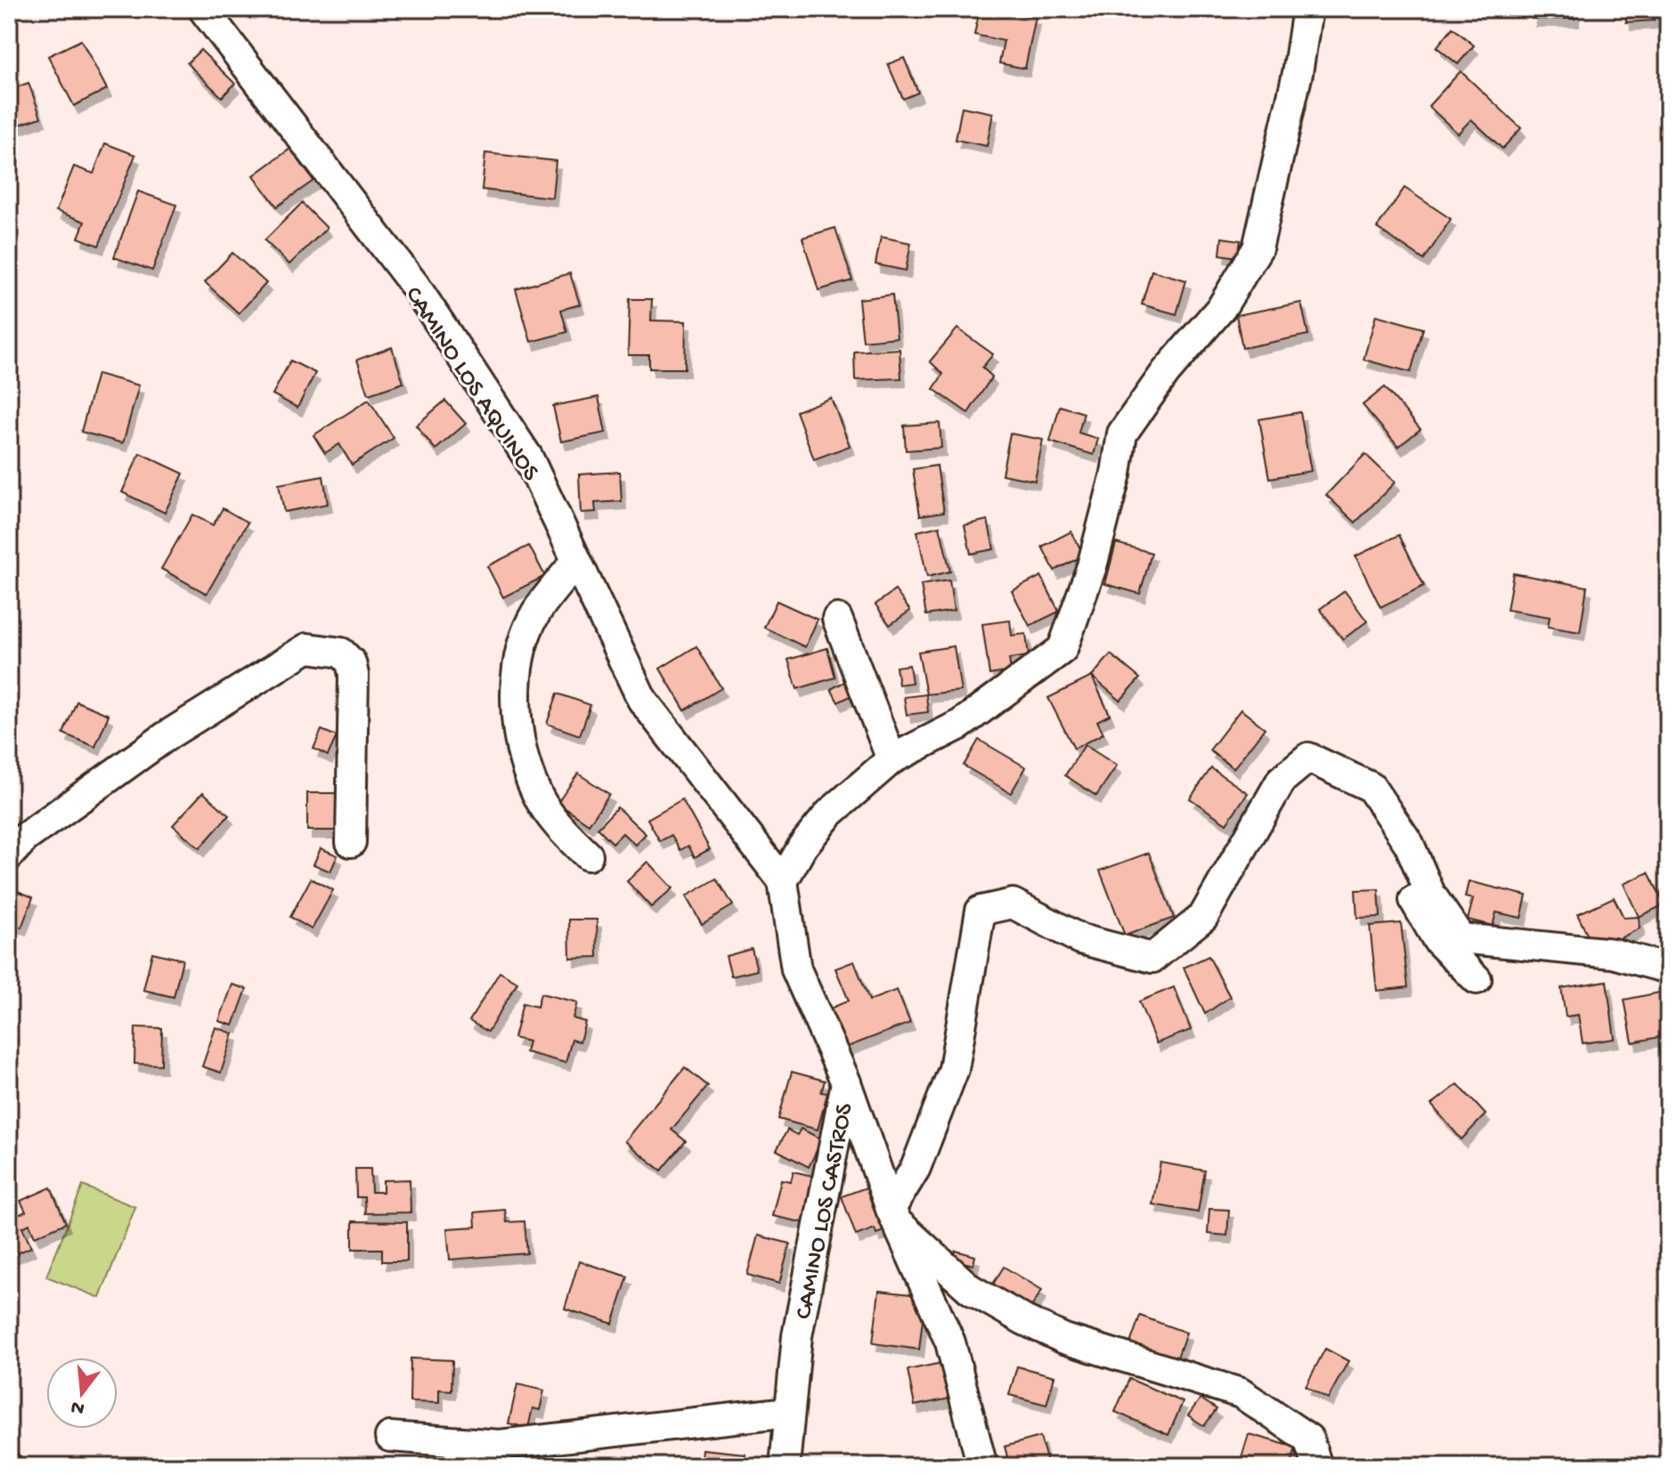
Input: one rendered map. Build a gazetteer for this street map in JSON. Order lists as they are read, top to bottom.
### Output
{
  "streets": {
    "street": ["CAMINO LOS AQUINOS", "CAMINO LOS CASTROS"]
  },
  "crossings": [
    ["CAMINO LOS AQUINOS", "CAMINO LOS CASTROS"]
  ],
  "north": "bottom"
}
